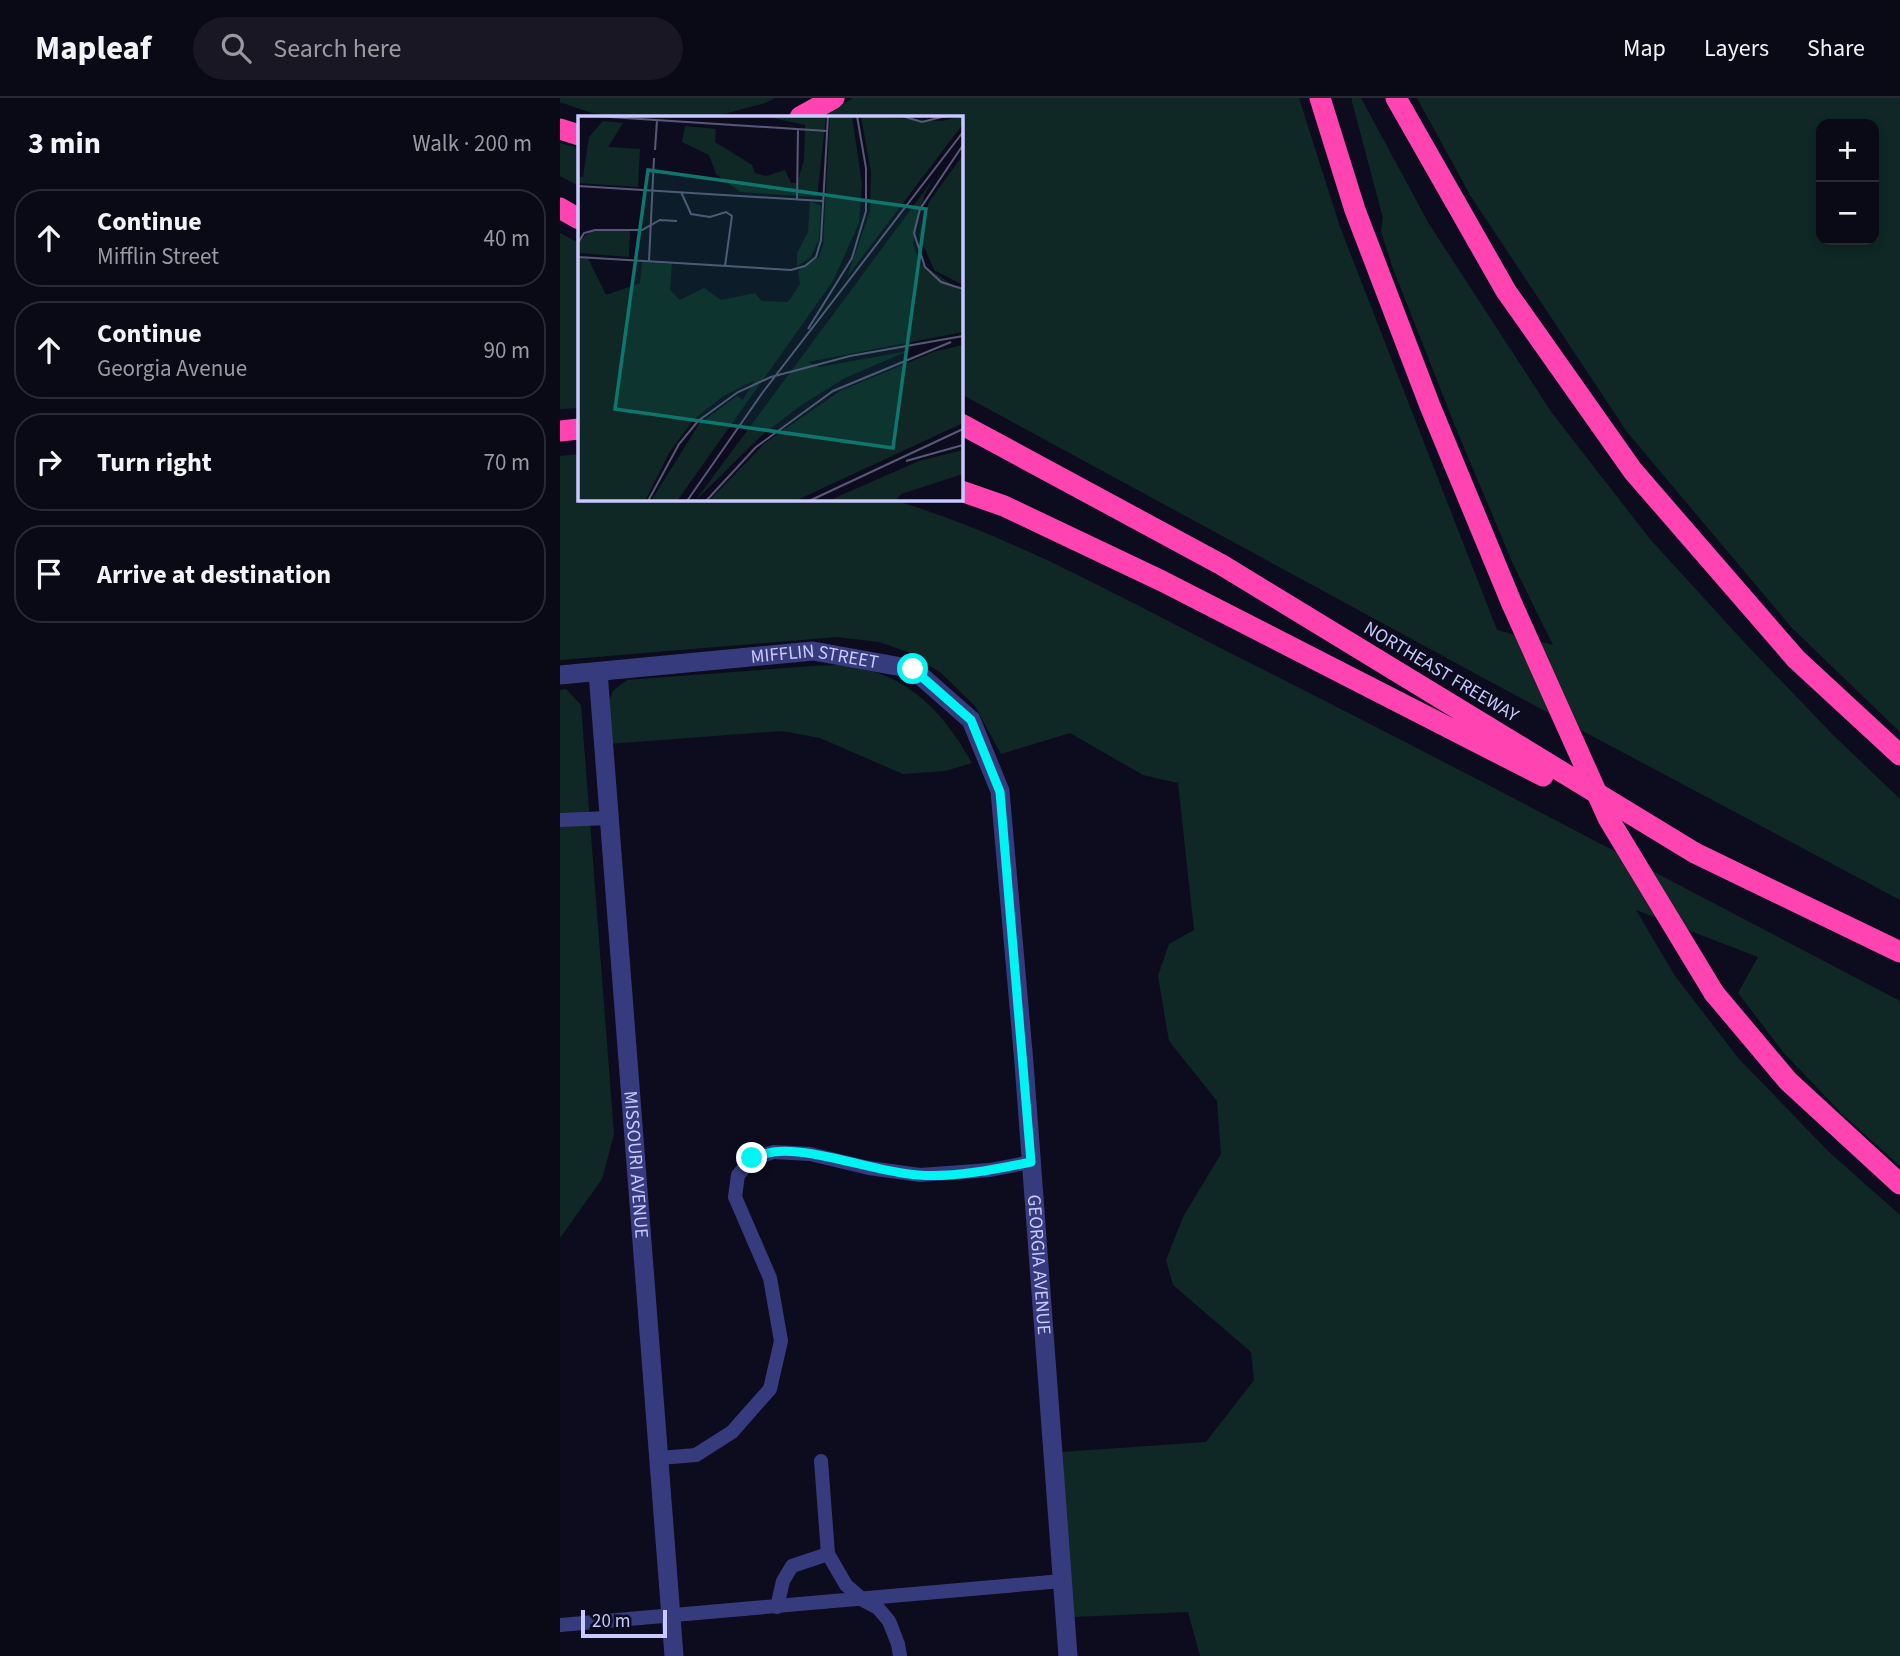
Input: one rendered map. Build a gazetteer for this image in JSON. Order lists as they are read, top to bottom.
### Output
{
  "streets": {
    "highway": ["NORTHEAST FREEWAY"],
    "street": ["MIFFLIN STREET", "MISSOURI AVENUE", "GEORGIA AVENUE"]
  },
  "crossings": [
    ["MIFFLIN STREET", "MISSOURI AVENUE"],
    ["MIFFLIN STREET", "GEORGIA AVENUE"]
  ],
  "scale_bar": "20 m",
  "page": {
    "header": "Mapleaf",
    "search": "Search here",
    "nav": ["Map", "Layers", "Share"],
    "heading": ["3 min", "Walk · 200 m"],
    "map_buttons": ["+", "−"],
    "list": [
      ["Continue", "Mifflin Street", "40 m"],
      ["Continue", "Georgia Avenue", "90 m"],
      ["Turn right", "70 m"],
      "Arrive at destination"
    ],
    "scale": "20 m"
  }
}
